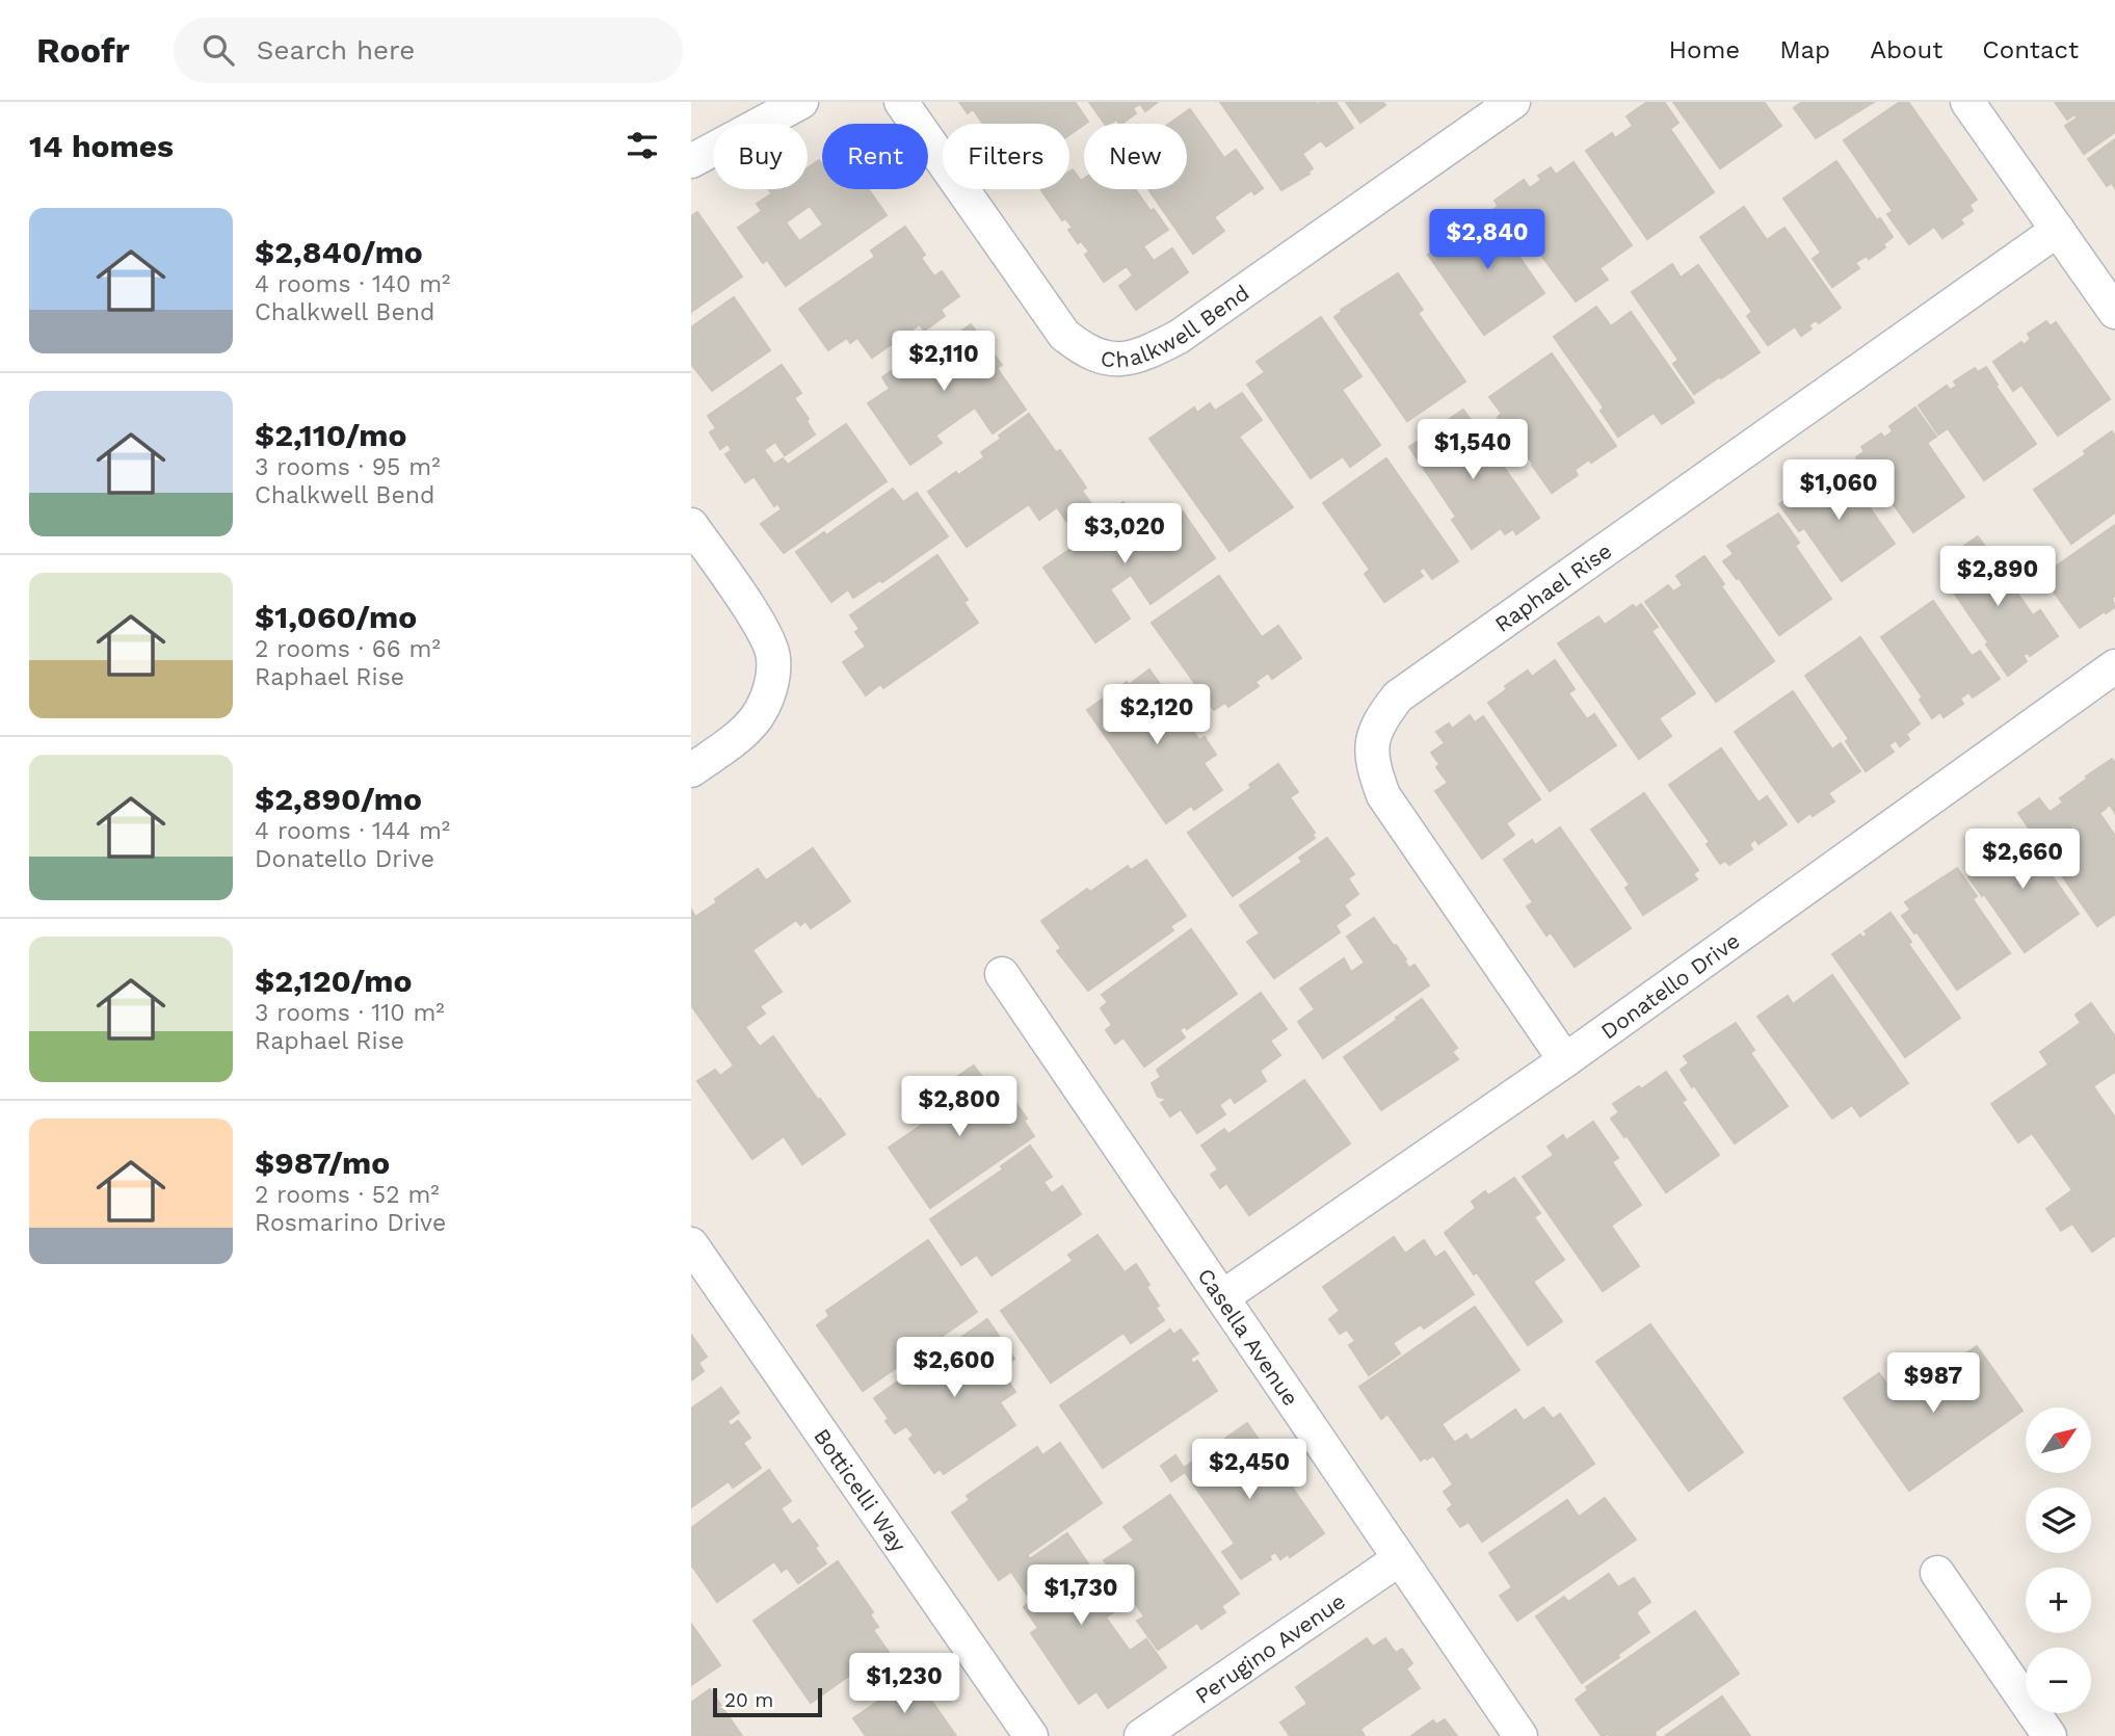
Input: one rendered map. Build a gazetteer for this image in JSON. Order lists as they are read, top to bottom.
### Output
{
  "streets": {
    "street": [
      "Chalkwell Bend",
      "Raphael Rise",
      "Donatello Drive",
      "Casella Avenue",
      "Botticelli Way",
      "Perugino Avenue"
    ]
  },
  "crossings": [
    ["Raphael Rise", "Donatello Drive"],
    ["Donatello Drive", "Casella Avenue"],
    ["Casella Avenue", "Perugino Avenue"]
  ],
  "scale_bar": "20 m",
  "north": "top right",
  "page": {
    "header": "Roofr",
    "search": "Search here",
    "nav": [
      "Home",
      "Map",
      "About",
      "Contact"
    ],
    "heading": "14 homes",
    "chip": [
      "Buy",
      "Rent",
      "Filters",
      "New"
    ],
    "list": [
      {
        "name": "$2,840/mo",
        "note": "4 rooms · 140 m² · Chalkwell Bend"
      },
      {
        "name": "$2,110/mo",
        "note": "3 rooms · 95 m² · Chalkwell Bend"
      },
      {
        "name": "$1,060/mo",
        "note": "2 rooms · 66 m² · Raphael Rise"
      },
      {
        "name": "$2,890/mo",
        "note": "4 rooms · 144 m² · Donatello Drive"
      },
      {
        "name": "$2,120/mo",
        "note": "3 rooms · 110 m² · Raphael Rise"
      },
      {
        "name": "$987/mo",
        "note": "2 rooms · 52 m² · Rosmarino Drive"
      }
    ],
    "price": [
      "$2,840",
      "$2,110",
      "$1,540",
      "$1,060",
      "$3,020",
      "$2,890",
      "$2,120",
      "$2,660",
      "$2,800",
      "$2,600",
      "$987",
      "$2,450",
      "$1,730",
      "$1,230"
    ],
    "map_buttons": ["+", "−"],
    "scale": "20 m"
  }
}
